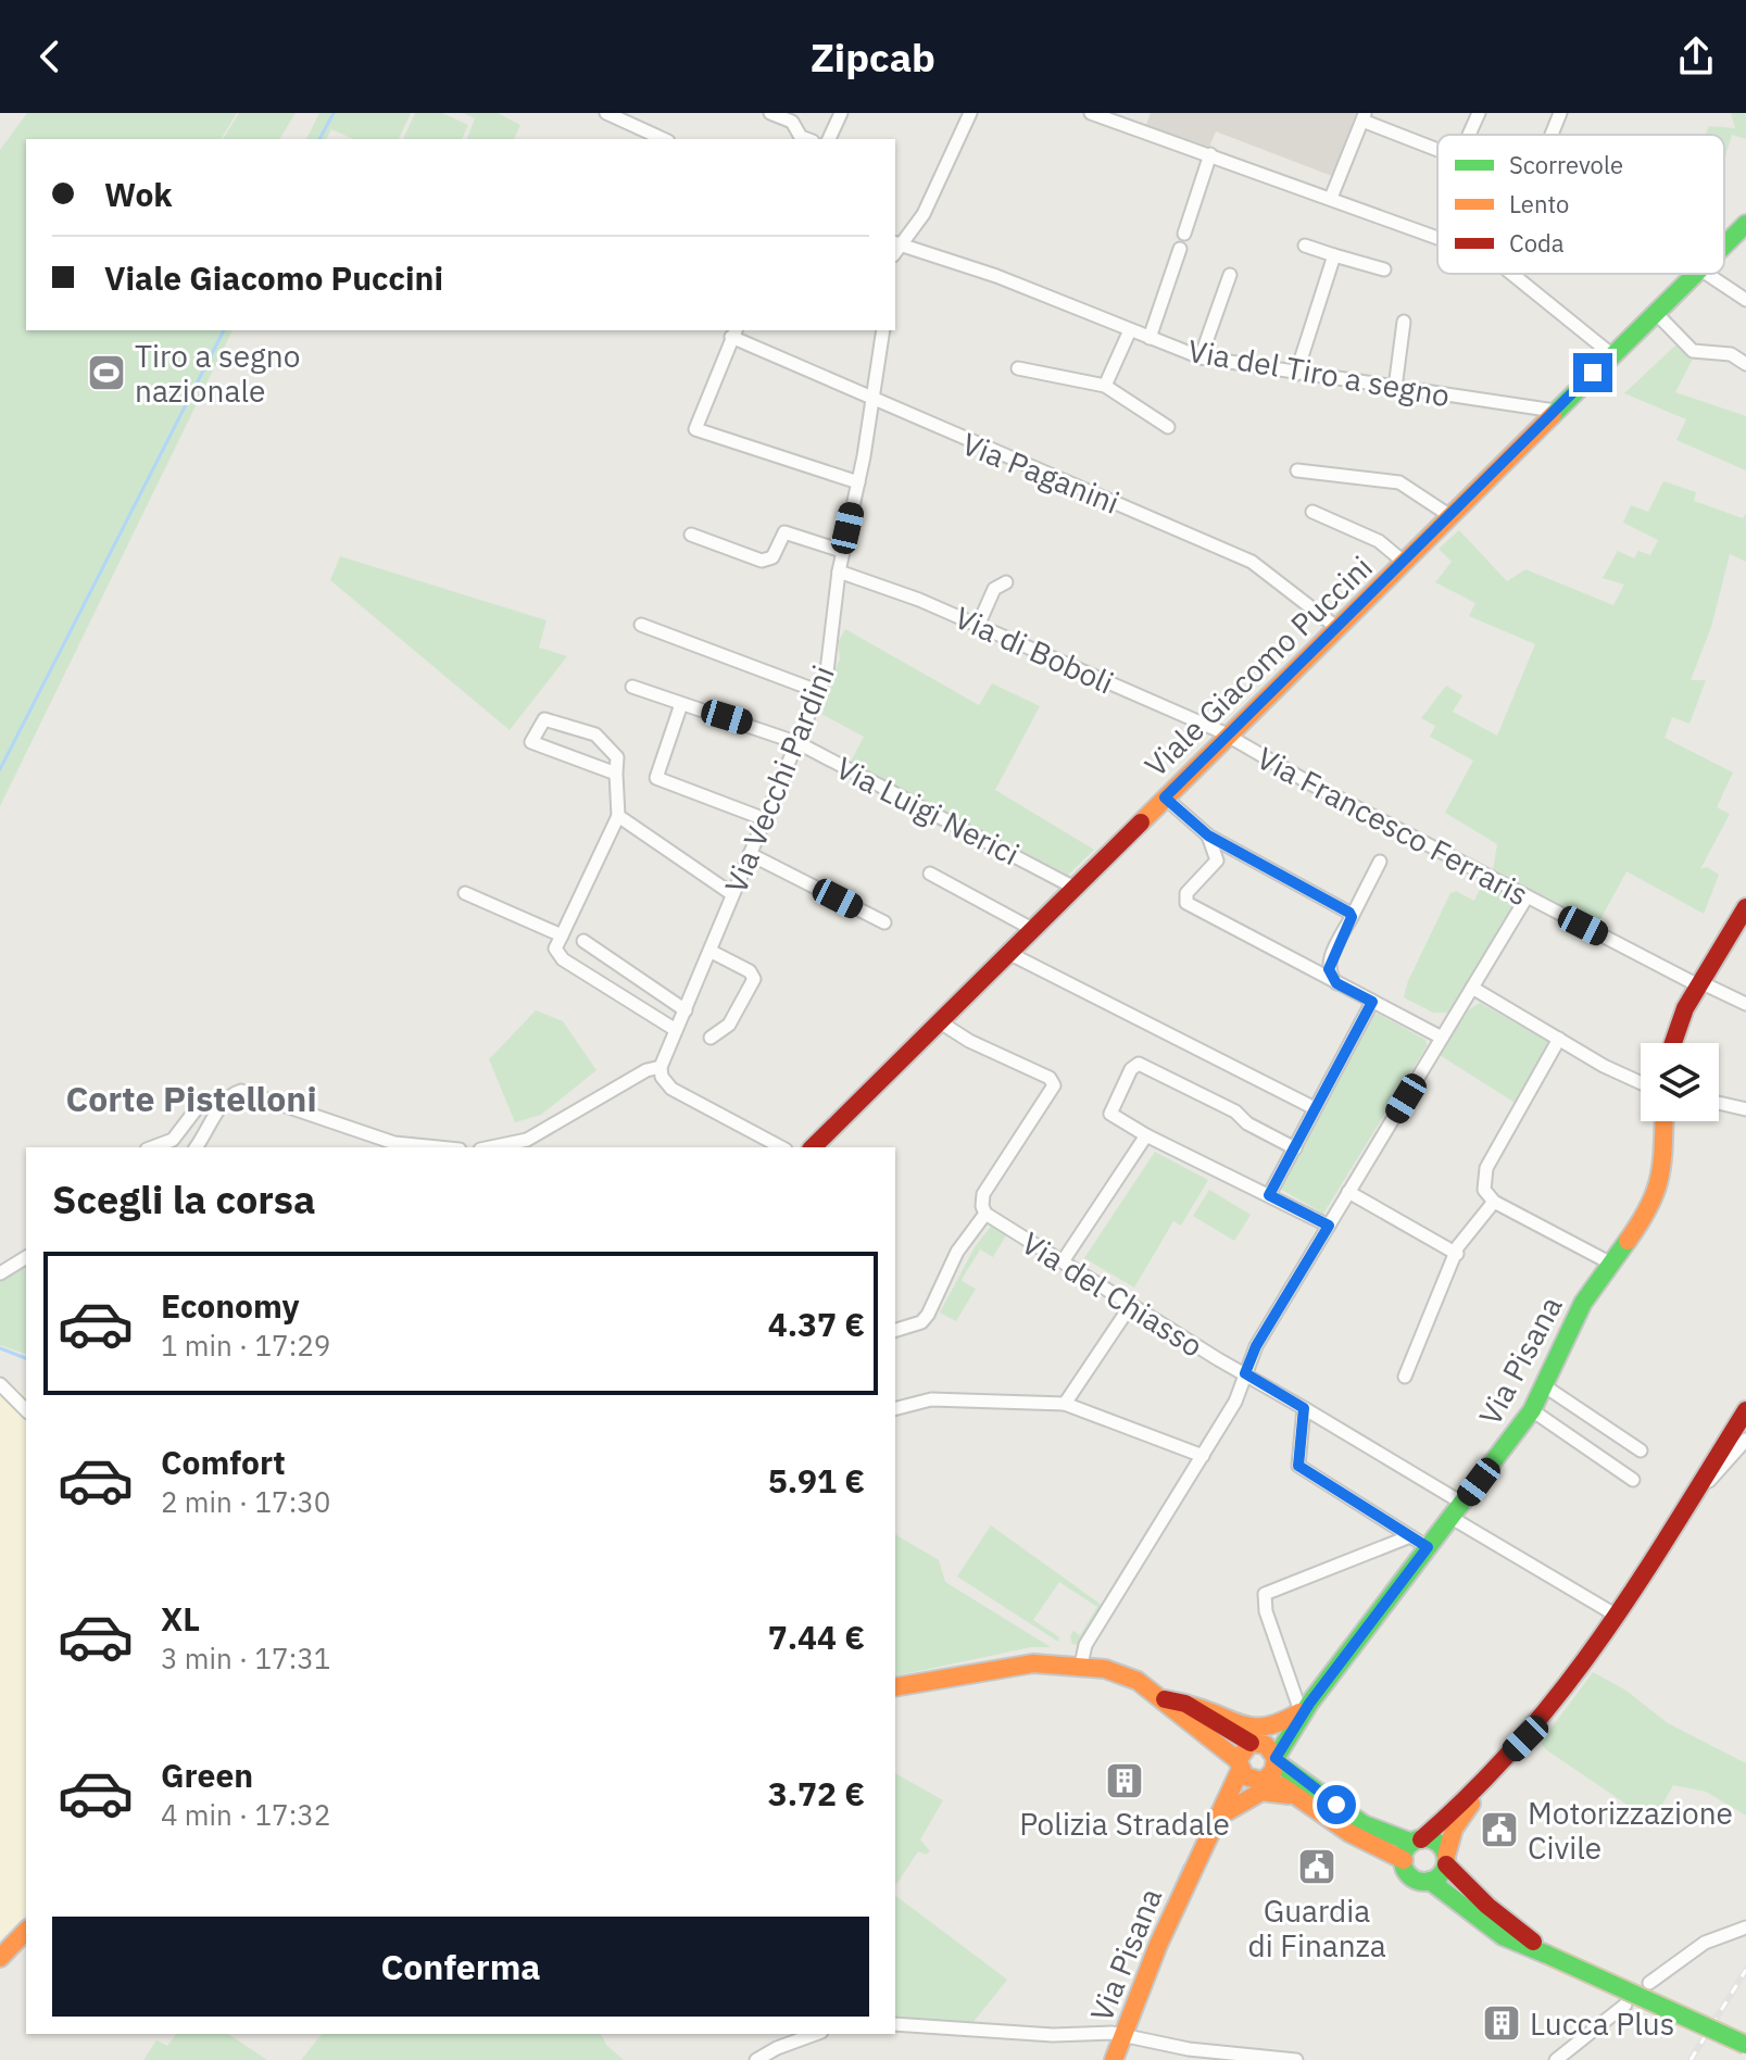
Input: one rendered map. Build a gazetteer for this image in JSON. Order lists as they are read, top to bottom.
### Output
{
  "streets": {
    "main road": ["Viale Giacomo Puccini", "Via Pisana"],
    "street": [
      "Via del Tiro a segno",
      "Via Paganini",
      "Via di Boboli",
      "Via Vecchi Pardini",
      "Via Luigi Nerici",
      "Via Francesco Ferraris",
      "Via del Chiasso"
    ]
  },
  "crossings": [
    ["Via del Tiro a segno", "Viale Giacomo Puccini"],
    ["Via Paganini", "Viale Giacomo Puccini"],
    ["Via Paganini", "Via Vecchi Pardini"],
    ["Via di Boboli", "Viale Giacomo Puccini"],
    ["Via di Boboli", "Via Vecchi Pardini"],
    ["Via di Boboli", "Via Francesco Ferraris"],
    ["Viale Giacomo Puccini", "Via Luigi Nerici"],
    ["Viale Giacomo Puccini", "Via Francesco Ferraris"],
    ["Via Vecchi Pardini", "Via Luigi Nerici"],
    ["Via del Chiasso", "Via Pisana"]
  ],
  "districts": ["Corte Pistelloni"],
  "places": {
    "sports": ["Tiro a segno nazionale"],
    "building": ["Polizia Stradale", "Lucca Plus"],
    "public building": ["Motorizzazione Civile", "Guardia di Finanza"]
  },
  "legend": ["Scorrevole", "Lento", "Coda"],
  "page": {
    "header": "Zipcab",
    "banner": ["Wok", "Viale Giacomo Puccini"],
    "heading": "Scegli la corsa",
    "list": [
      {
        "name": "Economy",
        "note": "1 min · 17:29",
        "value": "4.37 €"
      },
      {
        "name": "Comfort",
        "note": "2 min · 17:30",
        "value": "5.91 €"
      },
      {
        "name": "XL",
        "note": "3 min · 17:31",
        "value": "7.44 €"
      },
      {
        "name": "Green",
        "note": "4 min · 17:32",
        "value": "3.72 €"
      }
    ],
    "buttons": "Conferma"
  }
}
